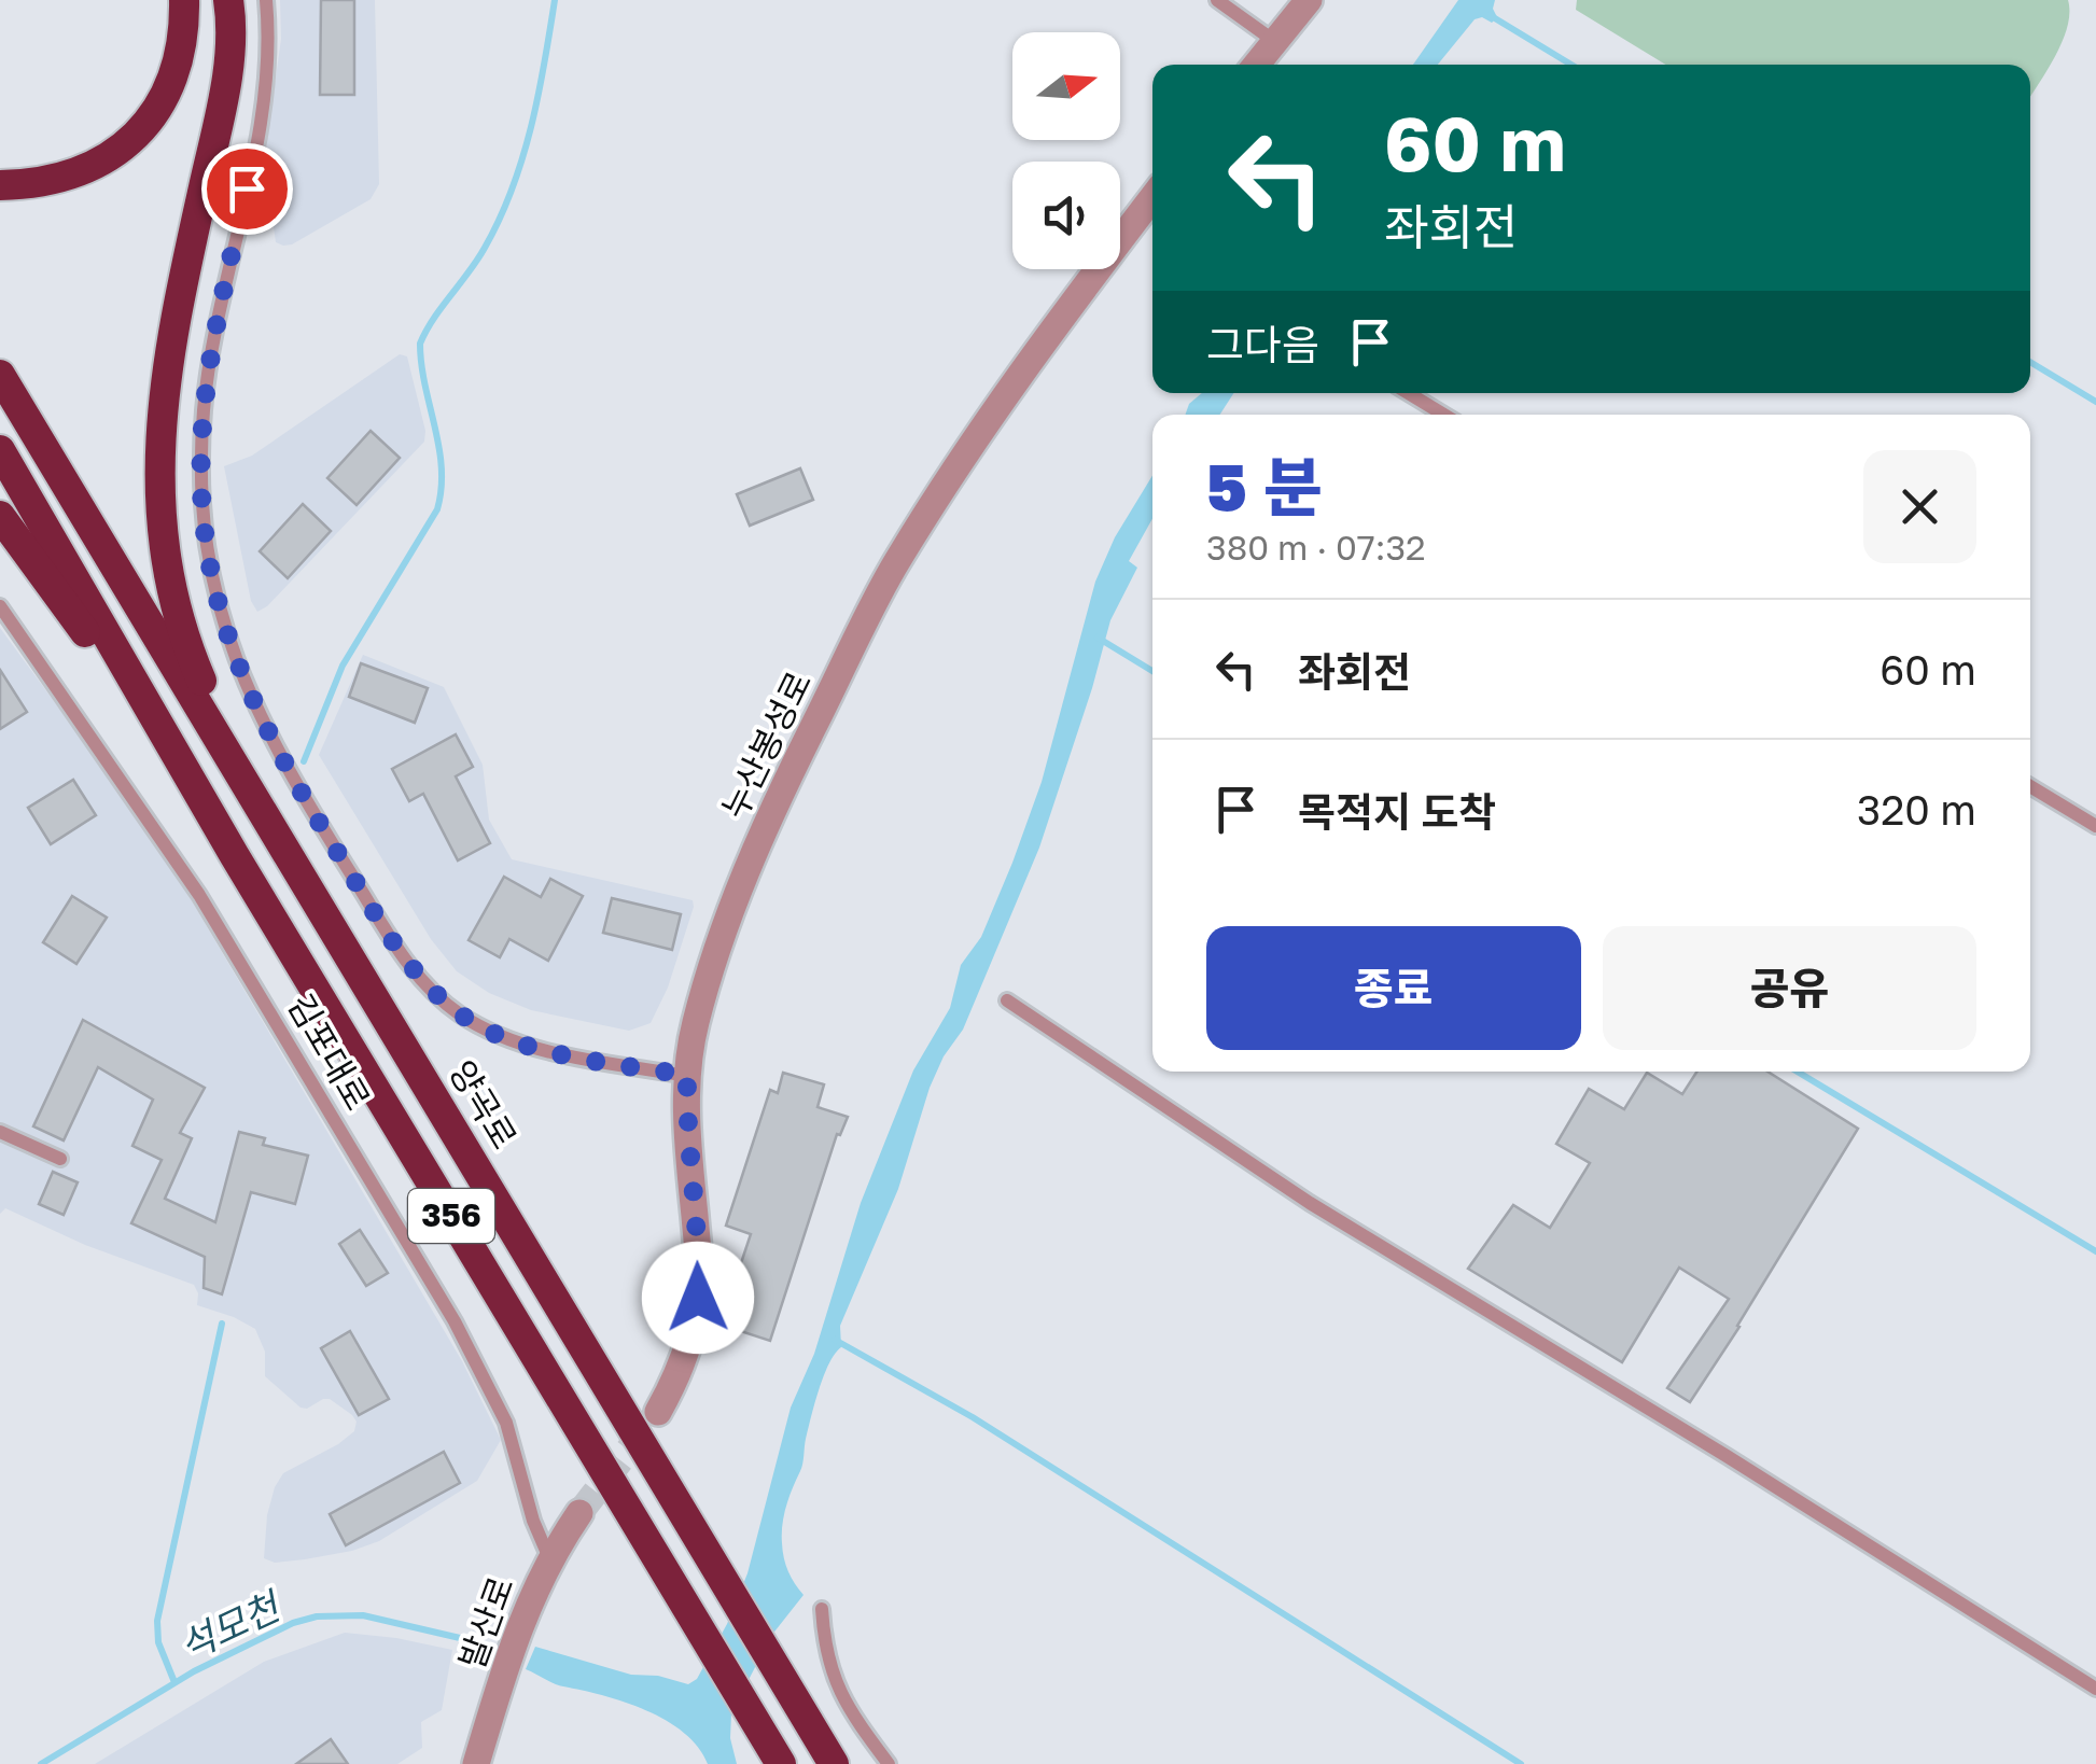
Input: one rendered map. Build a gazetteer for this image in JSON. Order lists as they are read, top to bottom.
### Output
{
  "streets": {
    "highway": ["양곡로", "356"],
    "street": ["누산봉성로", "발산로"],
    "lane": ["김포대로"]
  },
  "crossings": [
    ["김포대로", "발산로"]
  ],
  "water": ["석모천"],
  "north": "right",
  "page": {
    "turn": ["60 m", "좌회전"],
    "then": "그다음",
    "heading": ["5 분", "380 m · 07:32"],
    "list": [
      {
        "name": "좌회전",
        "value": "60 m"
      },
      {
        "name": "목적지 도착",
        "value": "320 m"
      }
    ],
    "buttons": ["종료", "공유"]
  }
}
